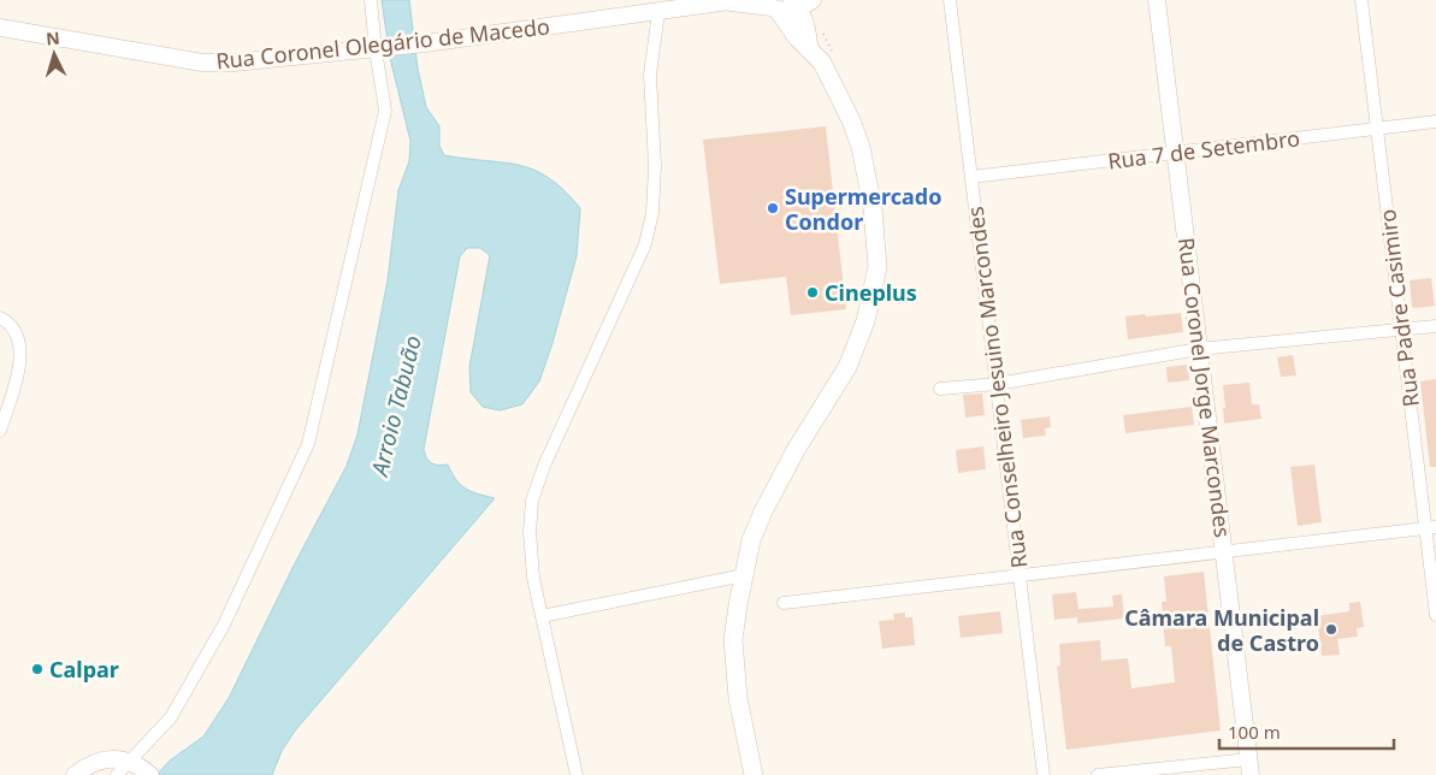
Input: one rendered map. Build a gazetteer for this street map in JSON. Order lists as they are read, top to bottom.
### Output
{
  "streets": {
    "street": [
      "Rua Coronel Olegário de Macedo",
      "Rua 7 de Setembro",
      "Rua Padre Casimiro",
      "Rua Conselheiro Jesuino Marcondes",
      "Rua Coronel Jorge Marcondes"
    ]
  },
  "crossings": [
    ["Rua 7 de Setembro", "Rua Padre Casimiro"],
    ["Rua 7 de Setembro", "Rua Conselheiro Jesuino Marcondes"],
    ["Rua 7 de Setembro", "Rua Coronel Jorge Marcondes"]
  ],
  "water": ["Arroio Tabuão"],
  "places": [
    "Supermercado Condor",
    "Cineplus",
    "Câmara Municipal de Castro",
    "Calpar"
  ],
  "scale_bar": "100 m",
  "north": "top"
}
